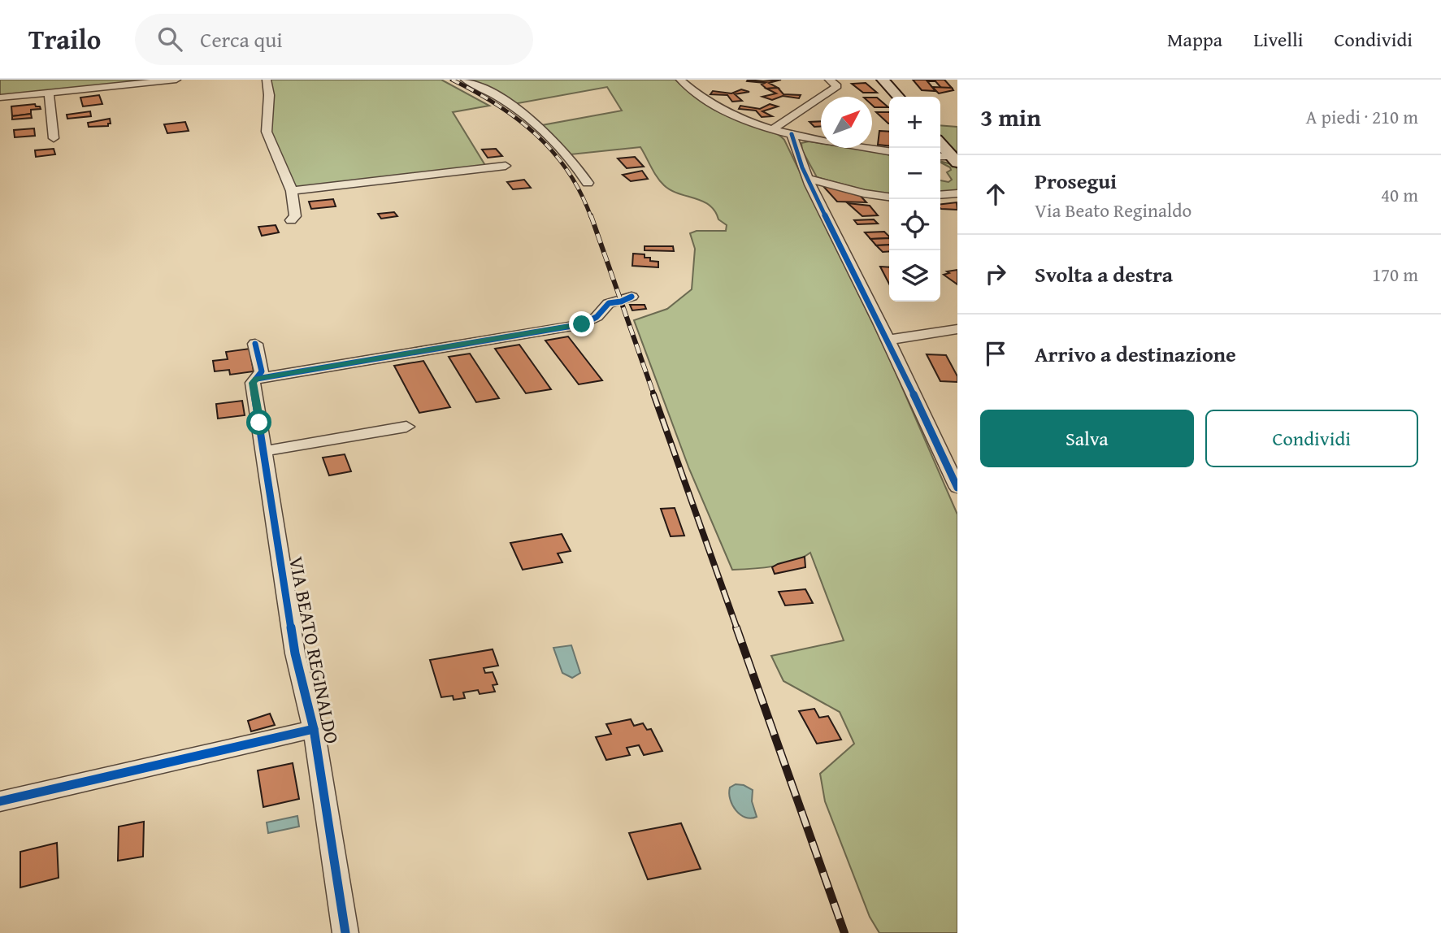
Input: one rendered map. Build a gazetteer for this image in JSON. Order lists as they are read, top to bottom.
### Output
{
  "streets": {
    "street": ["VIA BEATO REGINALDO"]
  },
  "north": "top right",
  "page": {
    "header": "Trailo",
    "search": "Cerca qui",
    "nav": ["Mappa", "Livelli", "Condividi"],
    "heading": ["3 min", "A piedi · 210 m"],
    "map_buttons": ["+", "−"],
    "list": [
      ["Prosegui", "Via Beato Reginaldo", "40 m"],
      ["Svolta a destra", "170 m"],
      "Arrivo a destinazione"
    ],
    "buttons": ["Salva", "Condividi"]
  }
}
